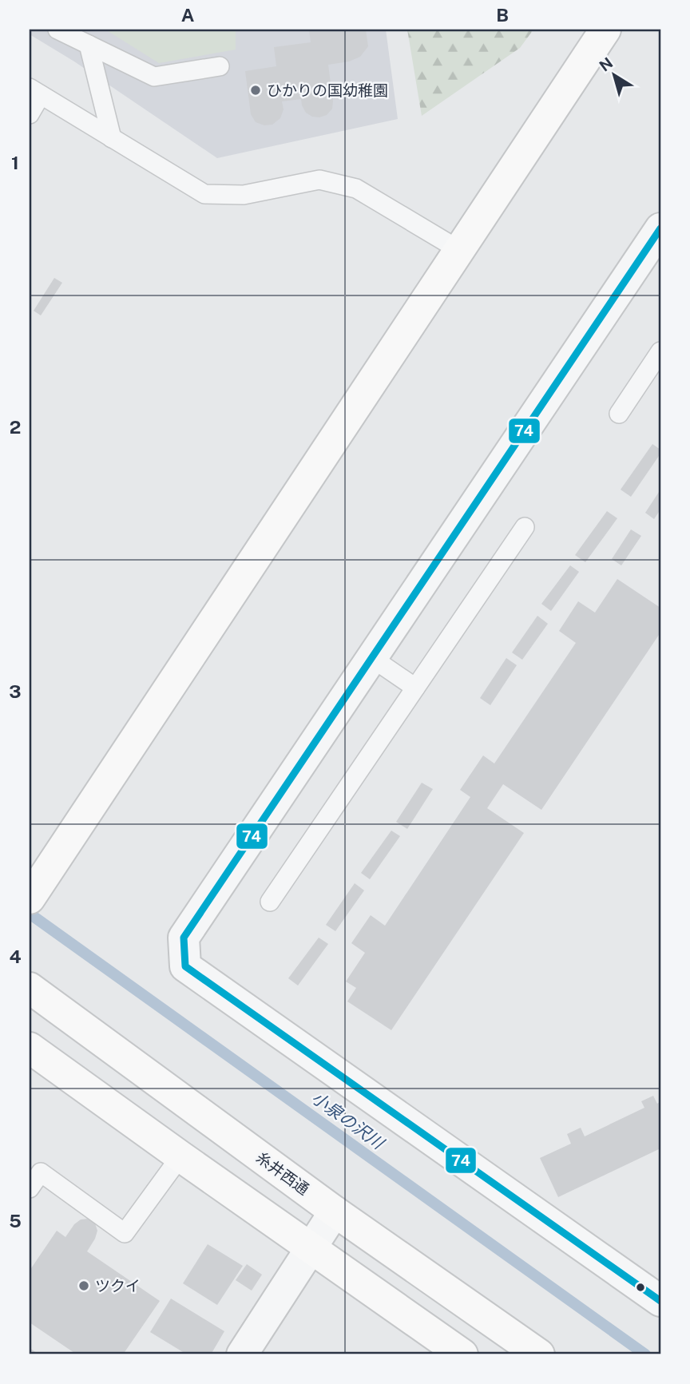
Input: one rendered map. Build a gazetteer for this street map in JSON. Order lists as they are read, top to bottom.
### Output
{
  "streets": {
    "street": ["糸井西通"]
  },
  "water": ["小泉の沢川"],
  "places": ["ひかりの国幼稚園", "ツクイ"],
  "lines": ["transit line 74"],
  "north": "top left",
  "grid": {
    "columns": ["A", "B"],
    "rows": [
      "1",
      "2",
      "3",
      "4",
      "5"
    ]
  }
}
